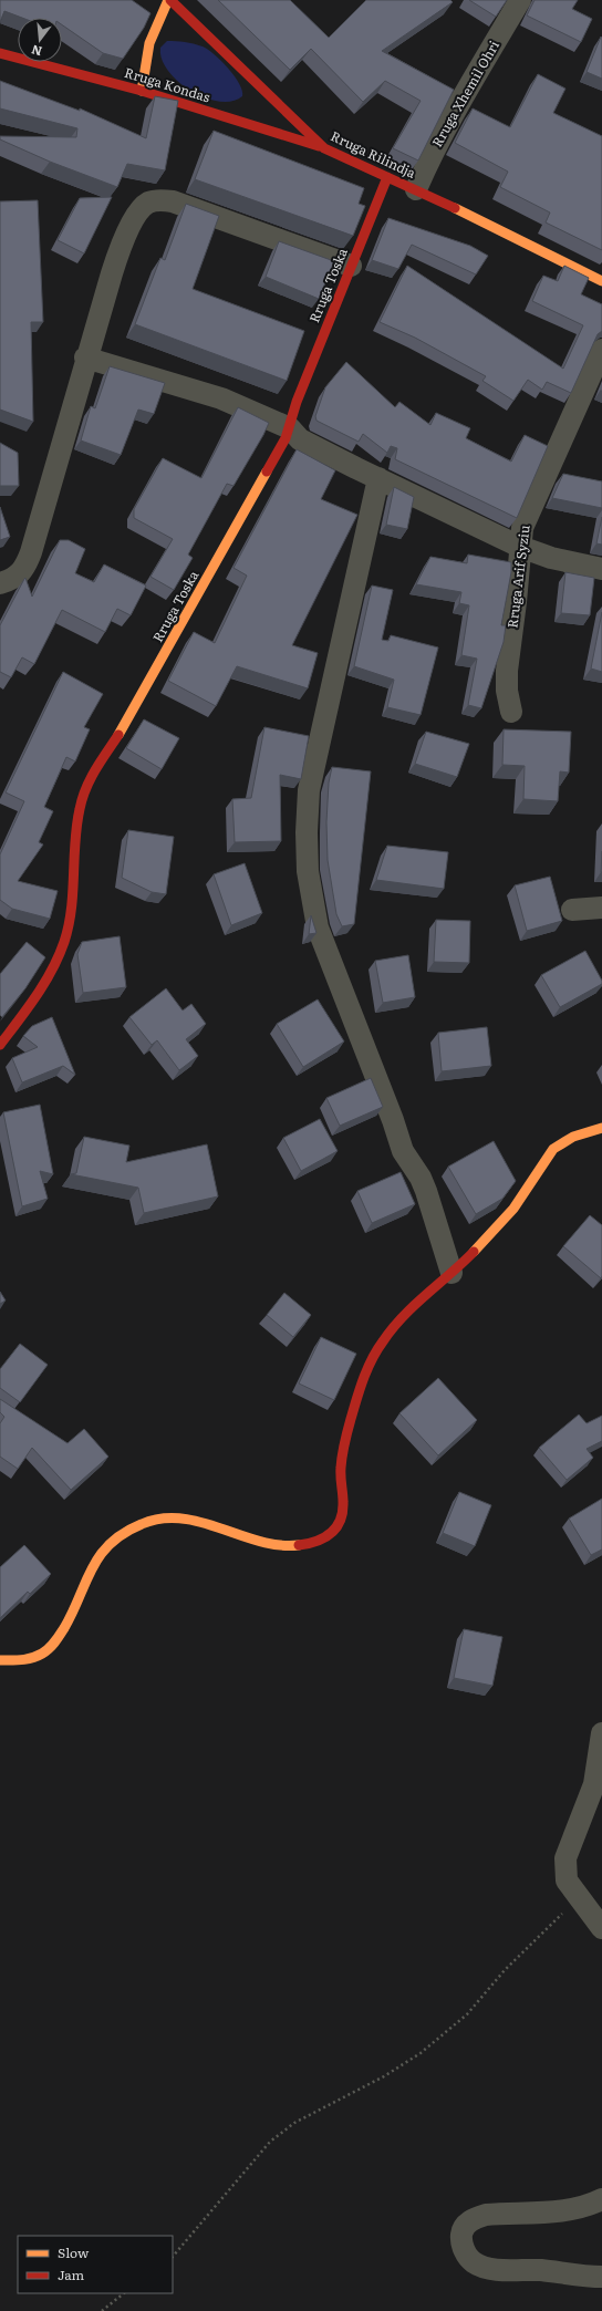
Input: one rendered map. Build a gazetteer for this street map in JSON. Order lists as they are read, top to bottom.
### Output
{
  "streets": {
    "street": [
      "Rruga Kondas",
      "Rruga Xhemil Ohri",
      "Rruga Rilindja",
      "Rruga Toska",
      "Rruga Arif Syziu"
    ]
  },
  "crossings": [
    ["Rruga Kondas", "Rruga Rilindja"],
    ["Rruga Xhemil Ohri", "Rruga Rilindja"],
    ["Rruga Rilindja", "Rruga Toska"]
  ],
  "legend": ["Slow", "Jam"],
  "north": "bottom"
}
